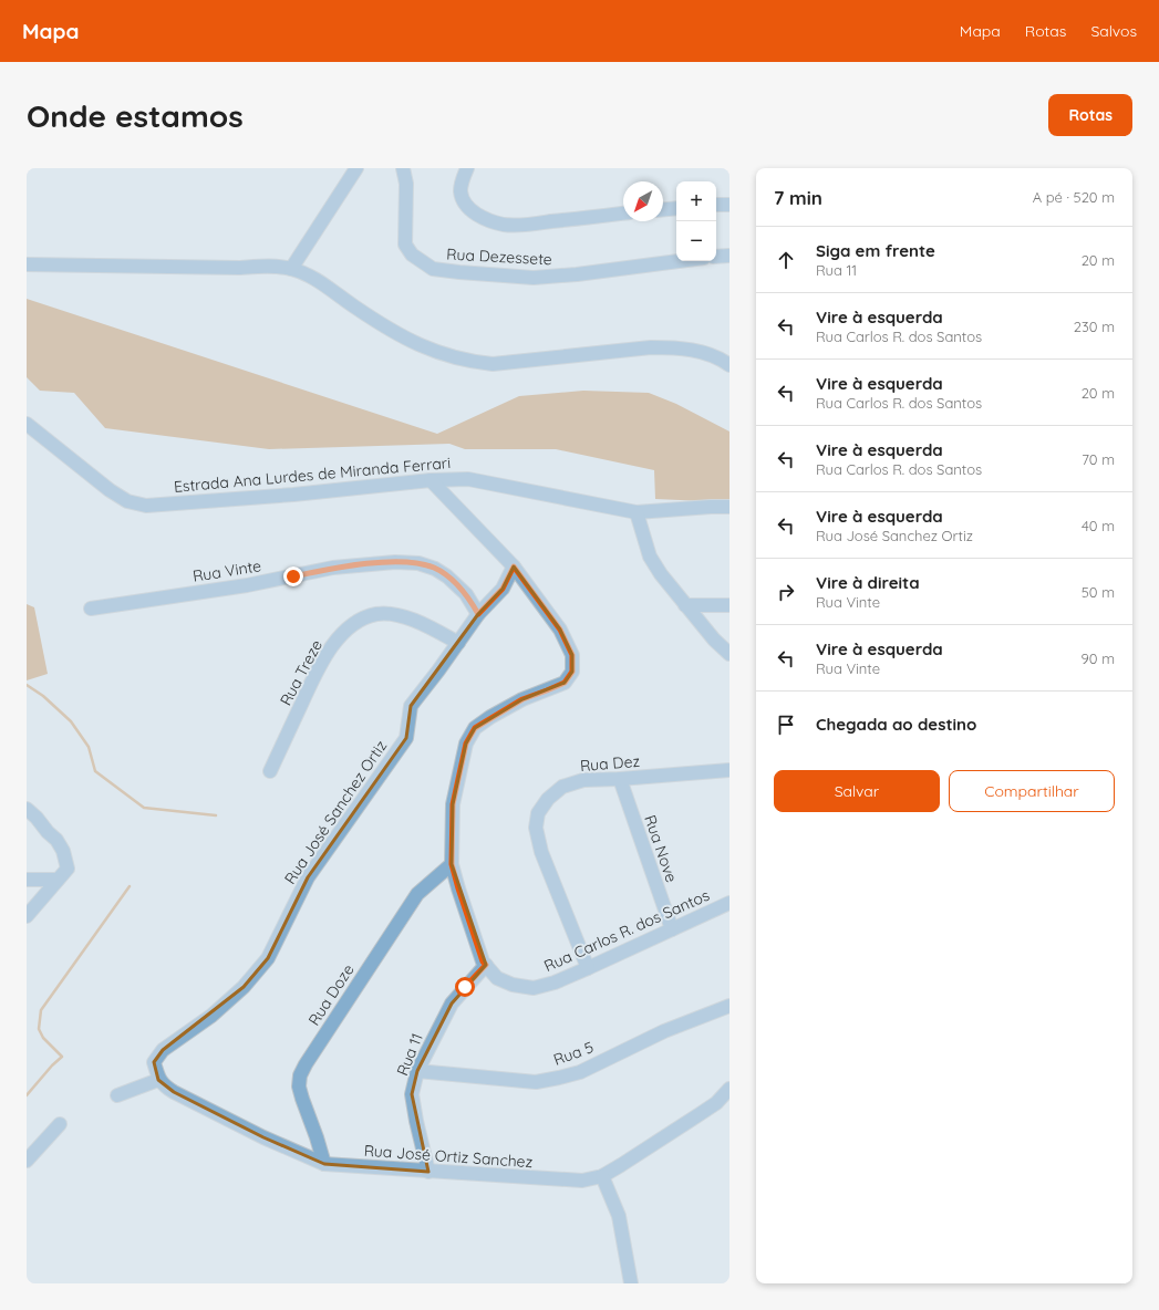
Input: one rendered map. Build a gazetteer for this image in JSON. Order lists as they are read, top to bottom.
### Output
{
  "streets": {
    "street": [
      "Rua Dezessete",
      "Estrada Ana Lurdes de Miranda Ferrari",
      "Rua Vinte",
      "Rua Treze",
      "Rua Dez",
      "Rua José Sanchez Ortiz",
      "Rua Nove",
      "Rua Carlos R. dos Santos",
      "Rua Doze",
      "Rua 5",
      "Rua 11",
      "Rua José Ortiz Sanchez"
    ]
  },
  "crossings": [
    ["Estrada Ana Lurdes de Miranda Ferrari", "Rua Carlos R. dos Santos"],
    ["Rua Vinte", "Rua José Sanchez Ortiz"],
    ["Rua Treze", "Rua José Sanchez Ortiz"],
    ["Rua Dez", "Rua Nove"],
    ["Rua Dez", "Rua Carlos R. dos Santos"],
    ["Rua José Sanchez Ortiz", "Rua Carlos R. dos Santos"],
    ["Rua José Sanchez Ortiz", "Rua José Ortiz Sanchez"],
    ["Rua Nove", "Rua Carlos R. dos Santos"],
    ["Rua Carlos R. dos Santos", "Rua Doze"],
    ["Rua Carlos R. dos Santos", "Rua 11"],
    ["Rua Doze", "Rua José Ortiz Sanchez"],
    ["Rua 5", "Rua 11"],
    ["Rua 11", "Rua José Ortiz Sanchez"]
  ],
  "north": "bottom left",
  "page": {
    "header": "Mapa",
    "nav": ["Mapa", "Rotas", "Salvos"],
    "buttons": [
      "Rotas",
      ["Salvar", "Compartilhar"]
    ],
    "title": "Onde estamos",
    "heading": ["7 min", "A pé · 520 m"],
    "map_buttons": ["+", "−"],
    "list": [
      ["Siga em frente", "Rua 11", "20 m"],
      ["Vire à esquerda", "Rua Carlos R. dos Santos", "230 m"],
      ["Vire à esquerda", "Rua Carlos R. dos Santos", "20 m"],
      ["Vire à esquerda", "Rua Carlos R. dos Santos", "70 m"],
      ["Vire à esquerda", "Rua José Sanchez Ortiz", "40 m"],
      ["Vire à direita", "Rua Vinte", "50 m"],
      ["Vire à esquerda", "Rua Vinte", "90 m"],
      "Chegada ao destino"
    ]
  }
}
